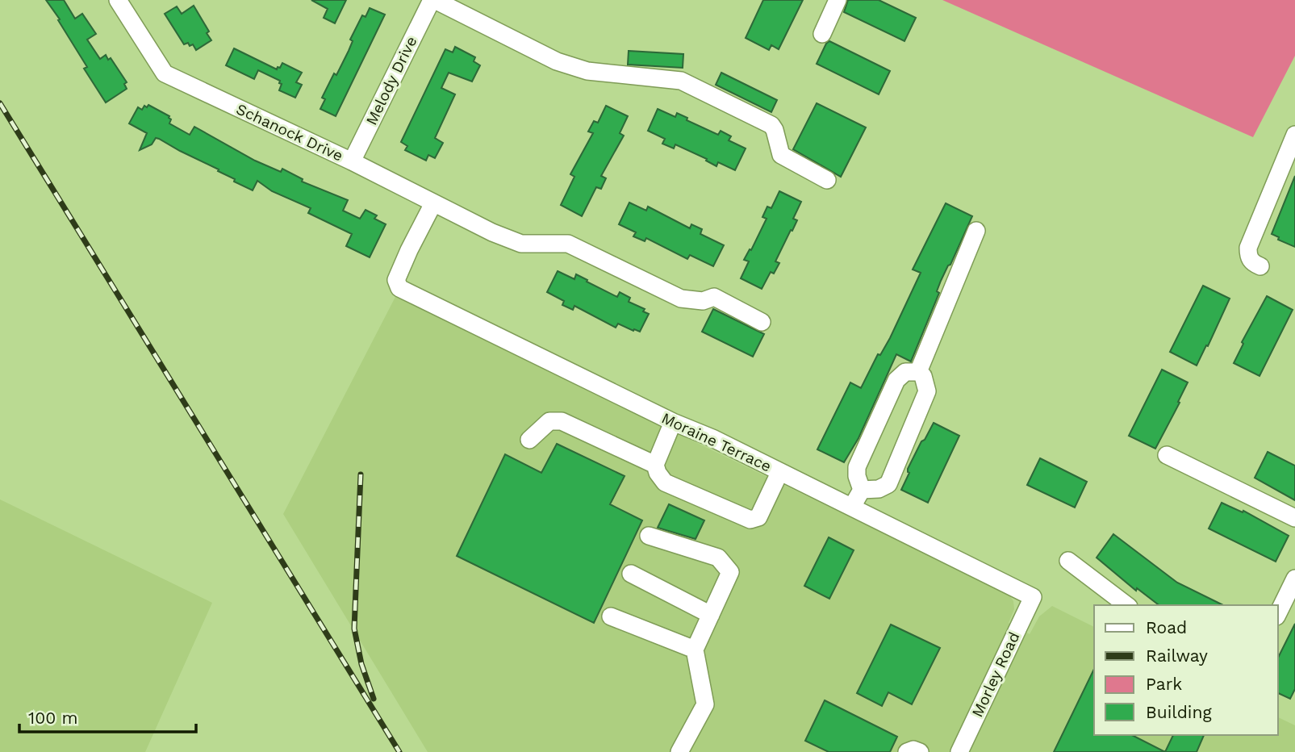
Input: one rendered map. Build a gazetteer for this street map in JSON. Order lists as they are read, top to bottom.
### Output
{
  "streets": {
    "street": [
      "Melody Drive",
      "Schanock Drive",
      "Moraine Terrace",
      "Morley Road"
    ]
  },
  "crossings": [
    ["Melody Drive", "Schanock Drive"],
    ["Schanock Drive", "Moraine Terrace"],
    ["Moraine Terrace", "Morley Road"]
  ],
  "legend": [
    "Road",
    "Railway",
    "Park",
    "Building"
  ],
  "scale_bar": "100 m"
}
